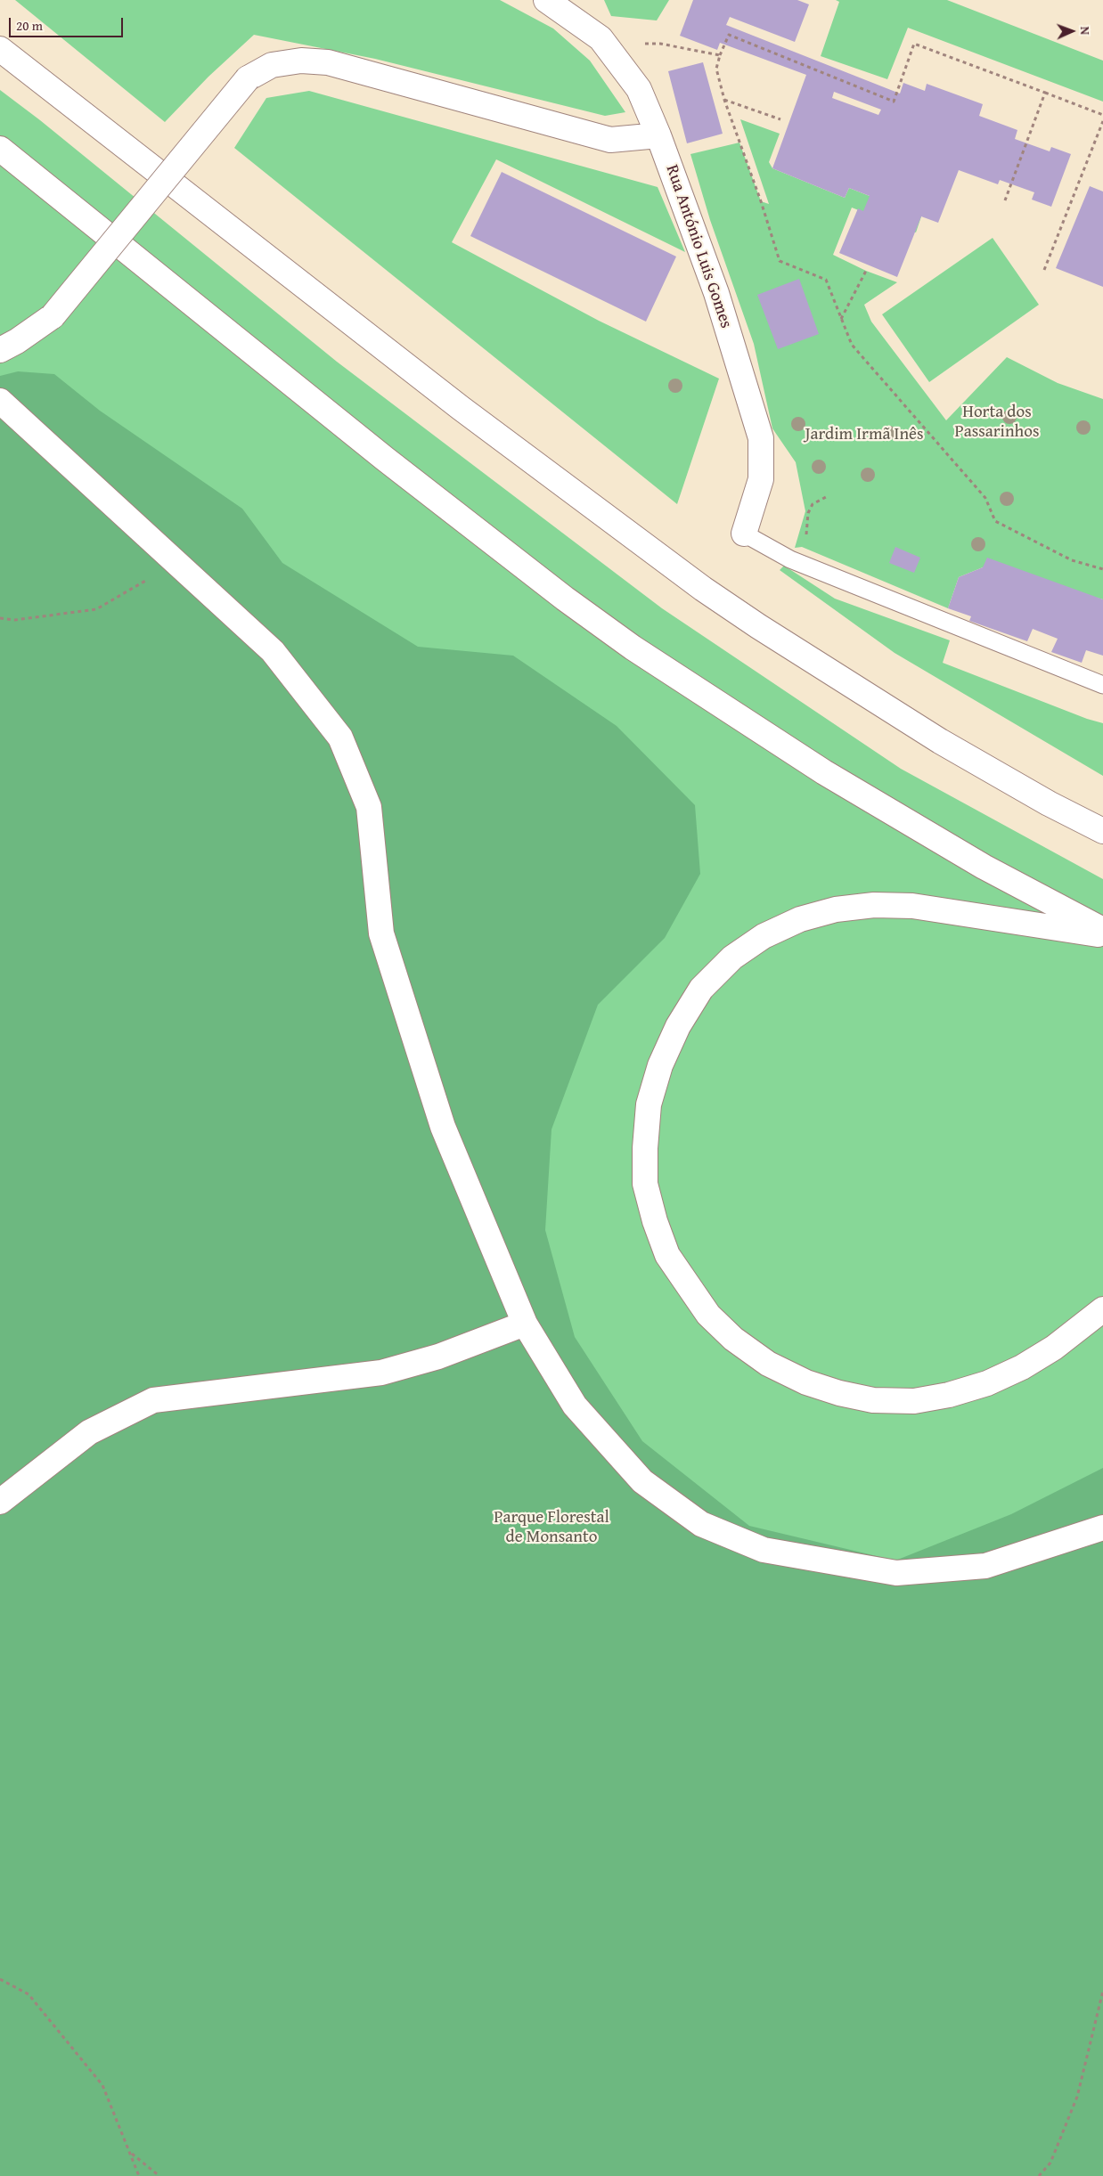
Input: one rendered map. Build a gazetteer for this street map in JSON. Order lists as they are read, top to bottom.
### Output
{
  "streets": {
    "main road": ["Rua António Luis Gomes"]
  },
  "parks": ["Horta dos Passarinhos", "Jardim Irmã Inês", "Parque Florestal de Monsanto"],
  "scale_bar": "20 m",
  "north": "right"
}
